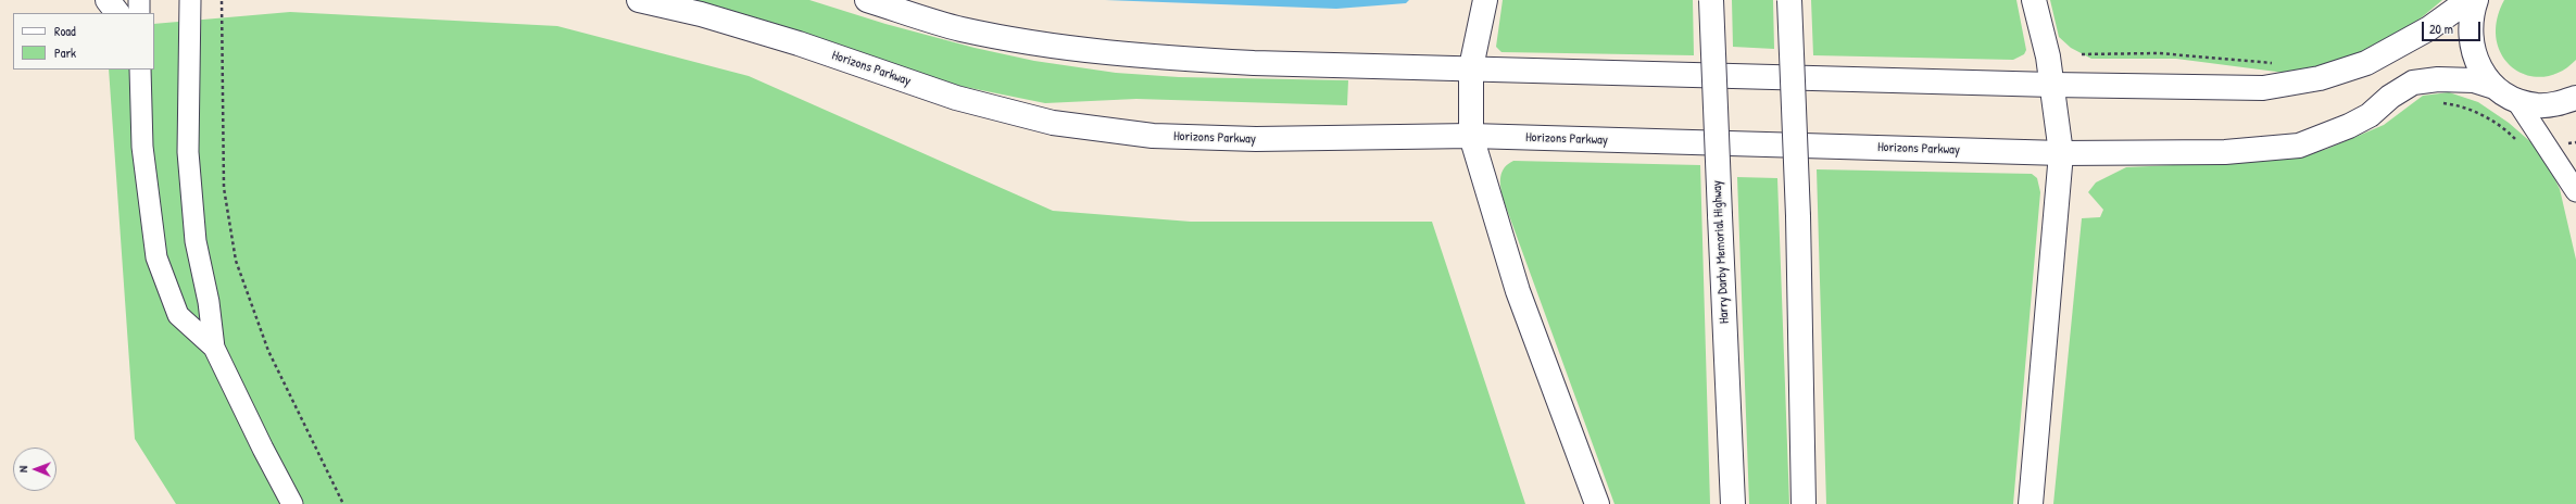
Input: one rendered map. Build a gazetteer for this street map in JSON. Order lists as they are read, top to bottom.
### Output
{
  "streets": {
    "main road": ["Horizons Parkway", "Harry Darby Memorial Highway"]
  },
  "legend": ["Road", "Park"],
  "scale_bar": "20 m",
  "north": "left"
}
